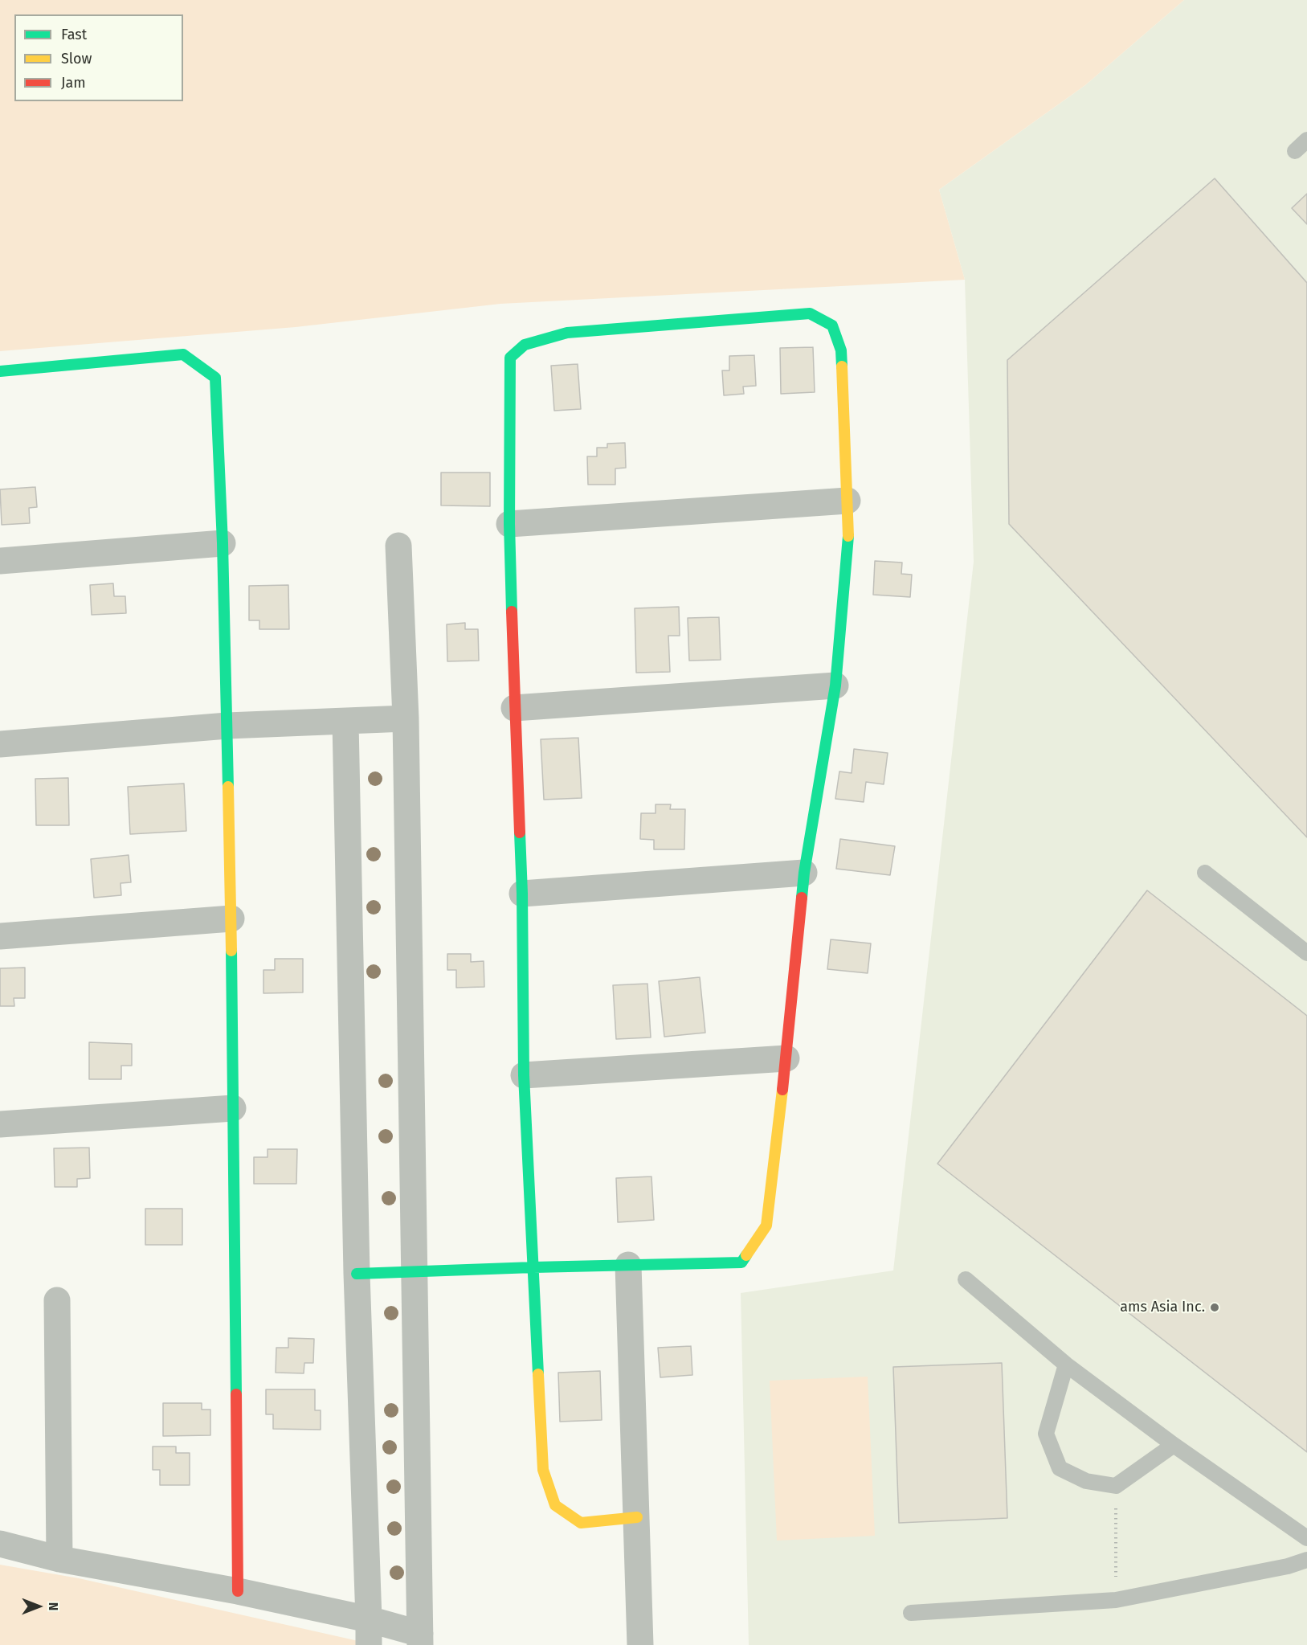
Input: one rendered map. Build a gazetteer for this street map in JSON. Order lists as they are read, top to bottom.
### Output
{
  "places": ["ams Asia Inc."],
  "legend": ["Fast", "Slow", "Jam"],
  "north": "right"
}
